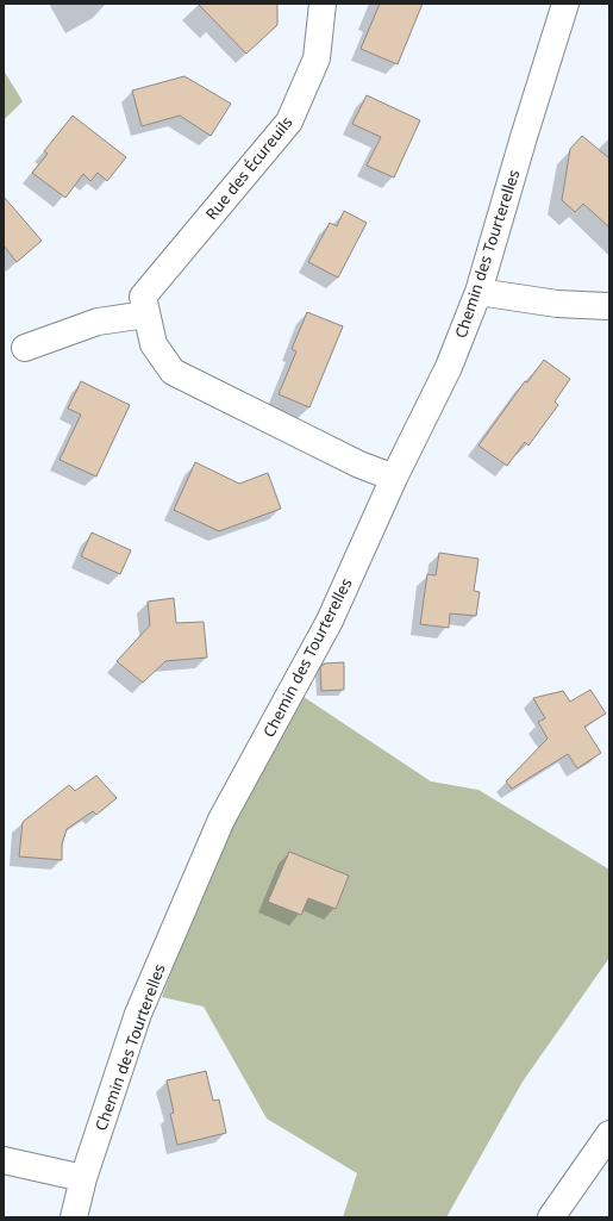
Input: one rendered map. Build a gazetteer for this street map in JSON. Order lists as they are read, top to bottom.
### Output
{
  "streets": {
    "street": ["Rue des Écureuils", "Chemin des Tourterelles"]
  },
  "crossings": [
    ["Rue des Écureuils", "Chemin des Tourterelles"]
  ]
}
